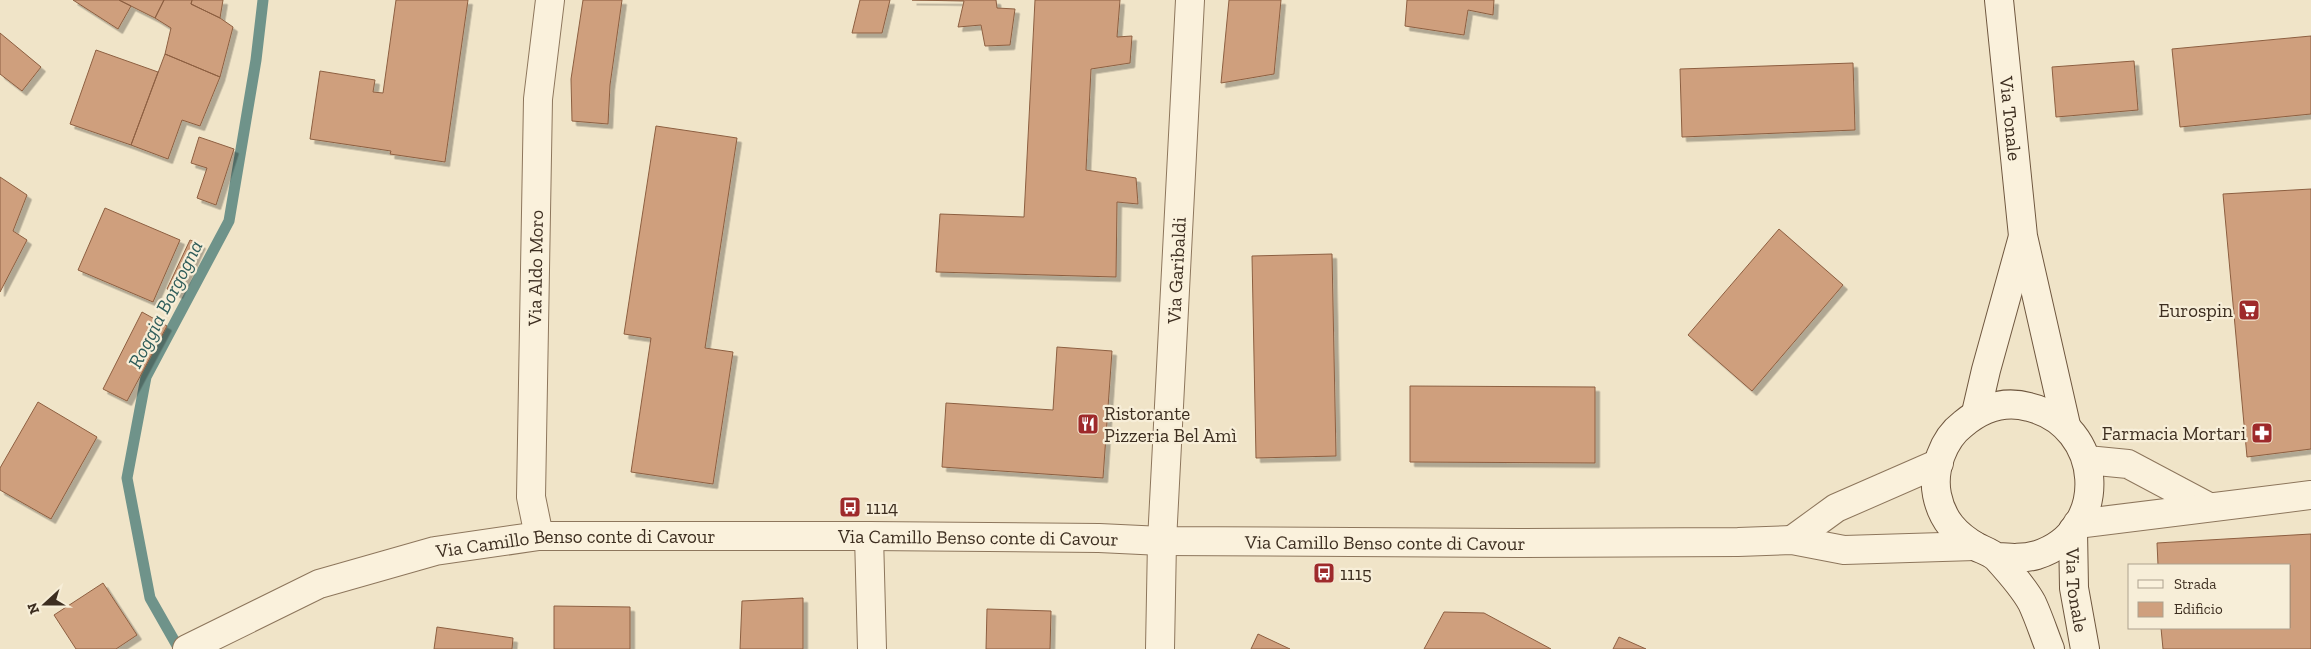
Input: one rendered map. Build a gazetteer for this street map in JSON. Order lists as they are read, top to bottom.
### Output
{
  "streets": {
    "street": [
      "Via Tonale",
      "Via Aldo Moro",
      "Via Garibaldi",
      "Via Camillo Benso conte di Cavour"
    ]
  },
  "crossings": [
    ["Via Tonale", "Via Camillo Benso conte di Cavour"],
    ["Via Aldo Moro", "Via Camillo Benso conte di Cavour"],
    ["Via Garibaldi", "Via Camillo Benso conte di Cavour"]
  ],
  "water": ["Roggia Borgogna"],
  "places": {
    "supermarket": ["Eurospin"],
    "restaurant": ["Ristorante Pizzeria Bel Amì"],
    "pharmacy": ["Farmacia Mortari"],
    "bus stop": ["1114", "1115"]
  },
  "legend": ["Strada", "Edificio"],
  "north": "left"
}
